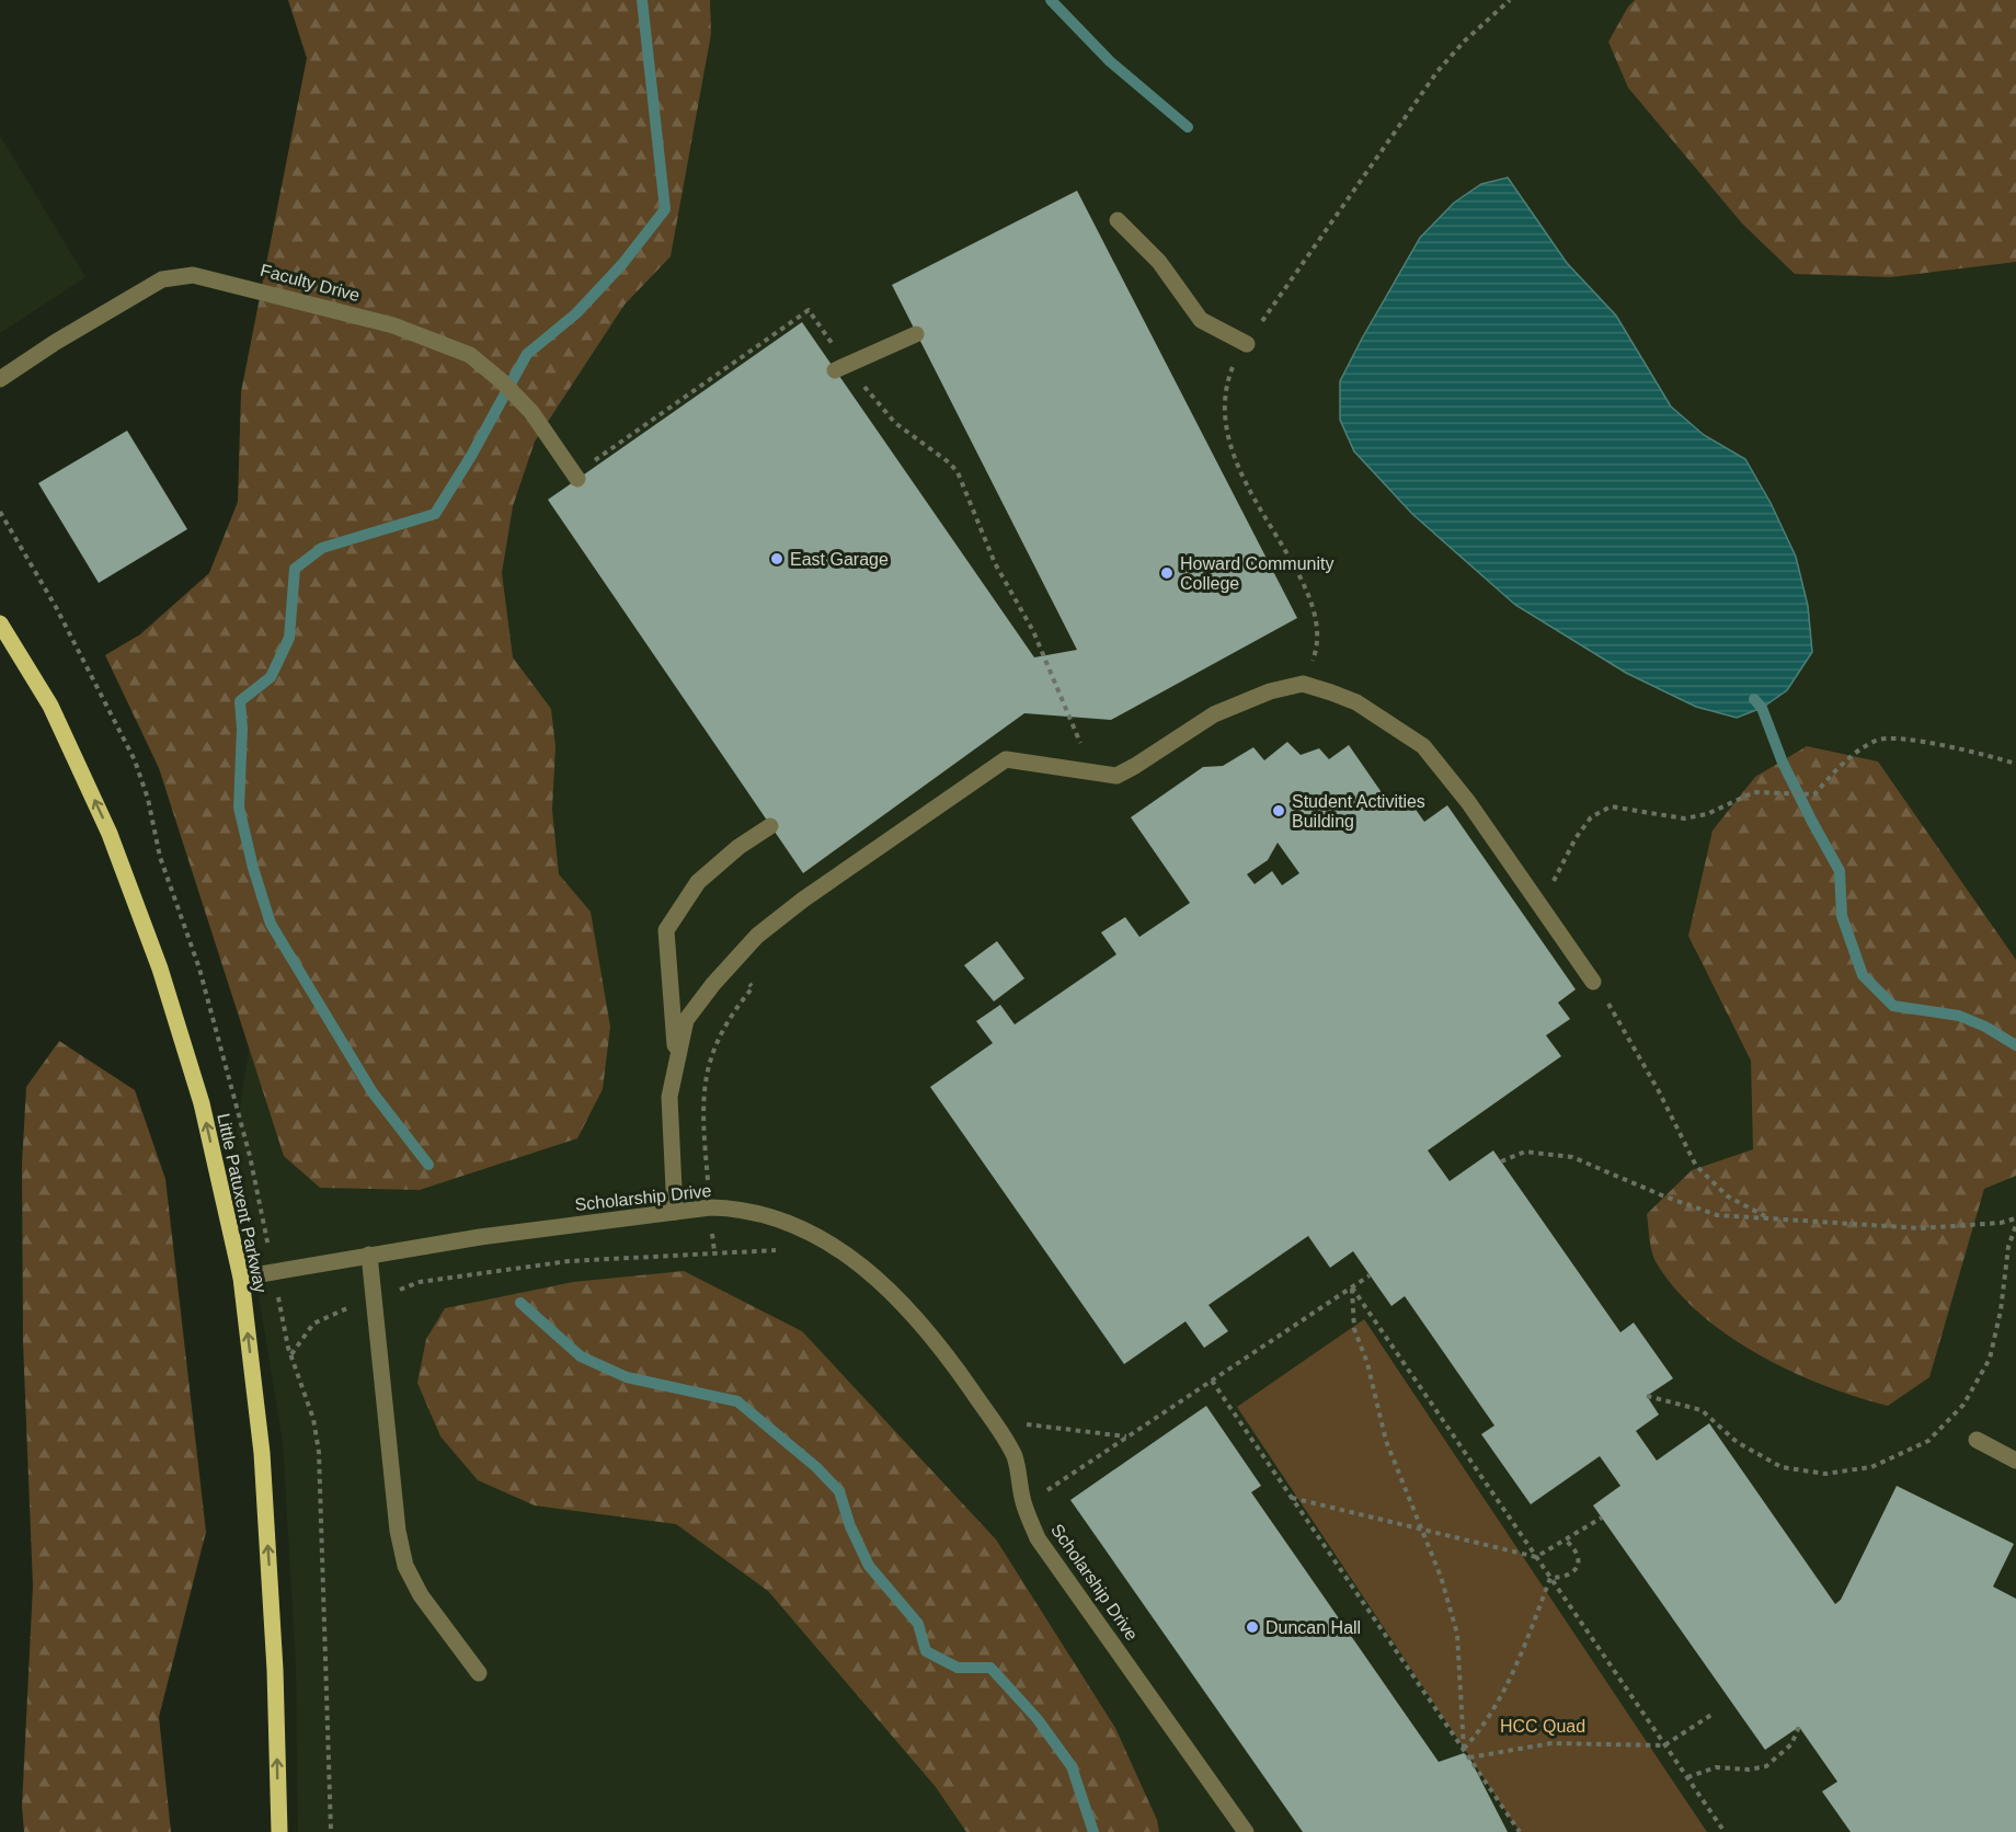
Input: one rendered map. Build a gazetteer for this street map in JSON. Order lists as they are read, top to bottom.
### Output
{
  "streets": {
    "main road": ["Little Patuxent Parkway"],
    "street": ["Faculty Drive", "Scholarship Drive"]
  },
  "crossings": [
    ["Scholarship Drive", "Little Patuxent Parkway"]
  ],
  "one_way": ["Little Patuxent Parkway"],
  "parks": ["HCC Quad"],
  "places": [
    "East Garage",
    "Howard Community College",
    "Student Activities Building",
    "Duncan Hall"
  ]
}
